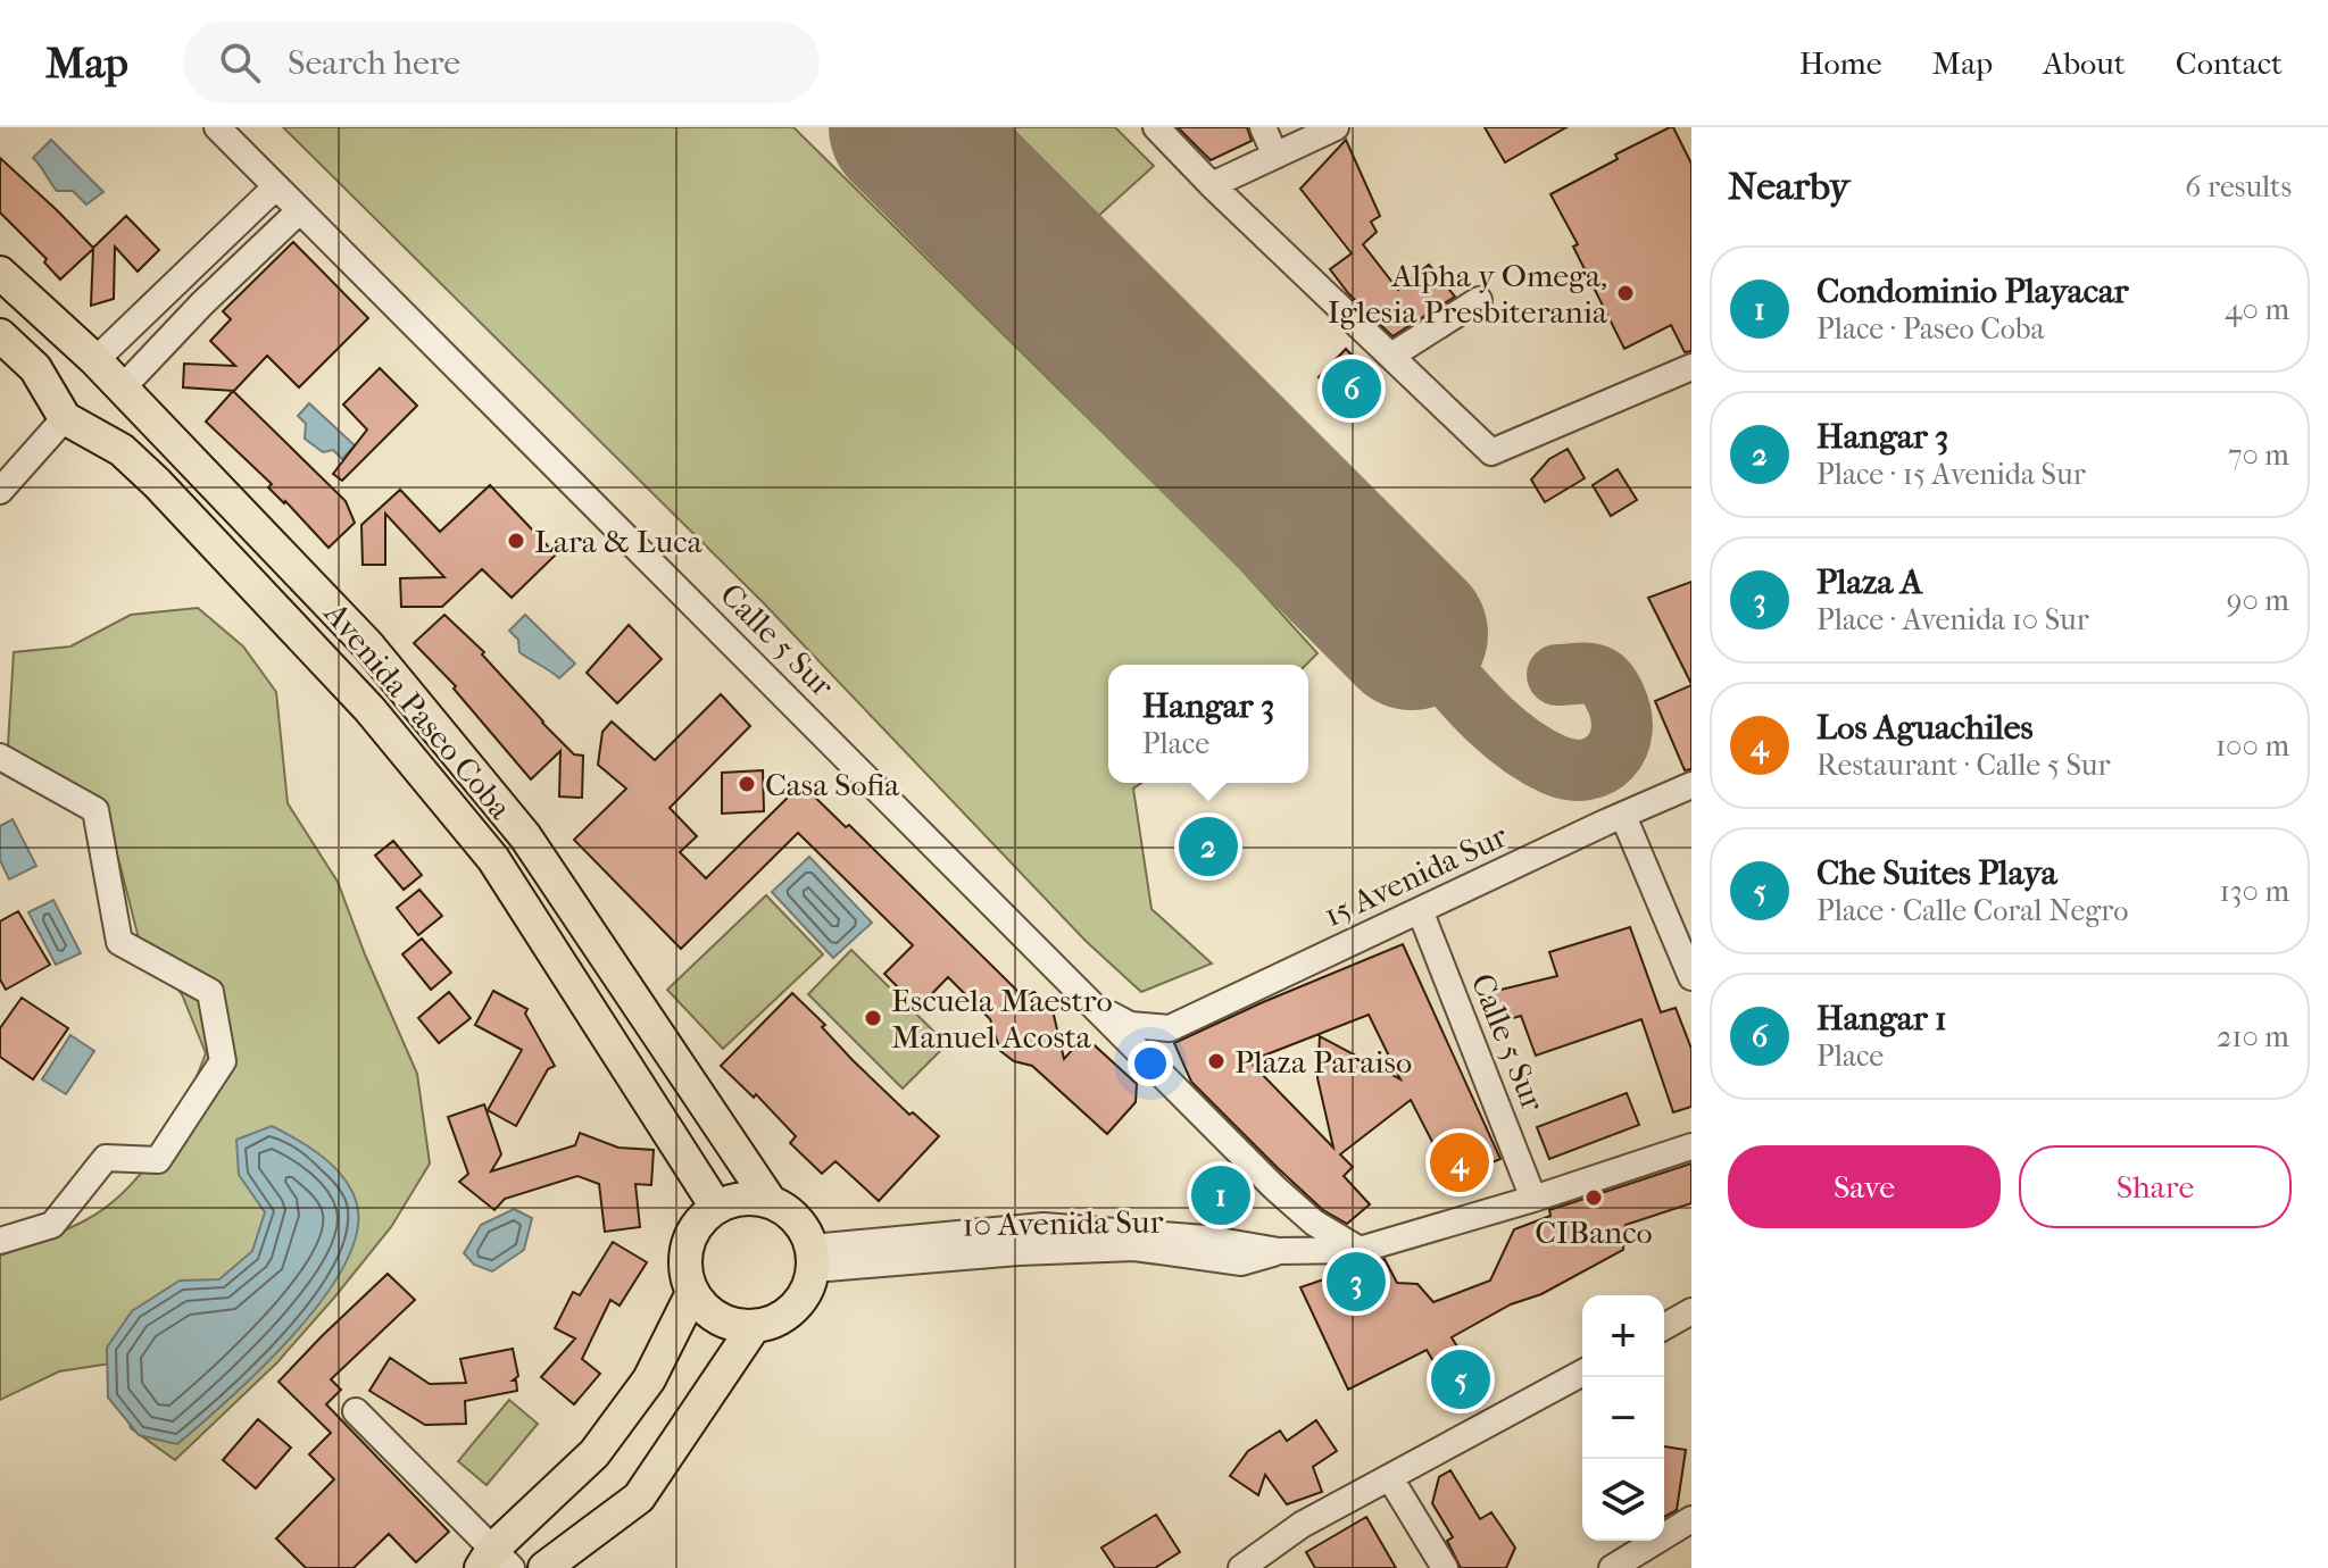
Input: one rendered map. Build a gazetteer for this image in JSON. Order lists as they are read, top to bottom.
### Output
{
  "streets": {
    "main road": ["Avenida Paseo Coba"],
    "street": ["Calle 5 Sur", "15 Avenida Sur", "10 Avenida Sur"]
  },
  "crossings": [
    ["Calle 5 Sur", "15 Avenida Sur"],
    ["Calle 5 Sur", "10 Avenida Sur"],
    ["Avenida Paseo Coba", "10 Avenida Sur"]
  ],
  "places": [
    "Alpha y Omega, Iglesia Presbiterania",
    "Lara & Luca",
    "Casa Sofia",
    "Escuela Maestro Manuel Acosta",
    "Plaza Paraiso",
    "CIBanco"
  ],
  "page": {
    "header": "Map",
    "search": "Search here",
    "nav": [
      "Home",
      "Map",
      "About",
      "Contact"
    ],
    "heading": ["Nearby", "6 results"],
    "list": [
      {
        "mark": "1",
        "name": "Condominio Playacar",
        "note": "Place · Paseo Coba",
        "value": "40 m"
      },
      {
        "mark": "2",
        "name": "Hangar 3",
        "note": "Place · 15 Avenida Sur",
        "value": "70 m"
      },
      {
        "mark": "3",
        "name": "Plaza A",
        "note": "Place · Avenida 10 Sur",
        "value": "90 m"
      },
      {
        "mark": "4",
        "name": "Los Aguachiles",
        "note": "Restaurant · Calle 5 Sur",
        "value": "100 m"
      },
      {
        "mark": "5",
        "name": "Che Suites Playa",
        "note": "Place · Calle Coral Negro",
        "value": "130 m"
      },
      {
        "mark": "6",
        "name": "Hangar 1",
        "note": "Place",
        "value": "210 m"
      }
    ],
    "pins": [
      "6",
      "2",
      "4",
      "1",
      "3",
      "5"
    ],
    "popup": ["Hangar 3", "Place"],
    "buttons": ["Save", "Share"],
    "map_buttons": ["+", "−"]
  }
}
